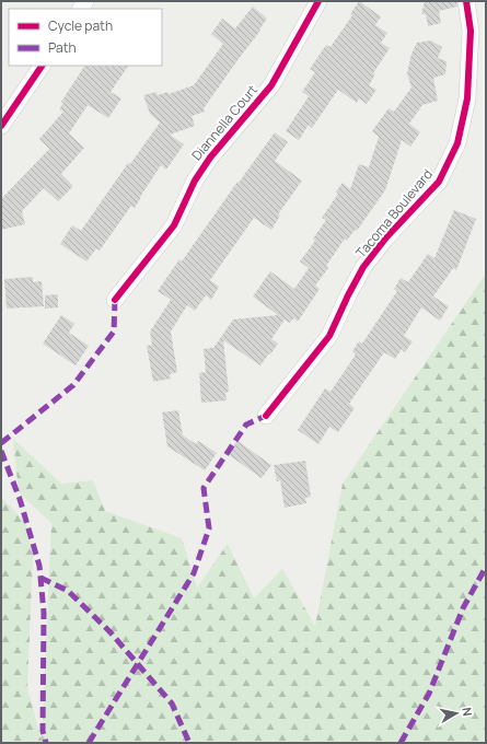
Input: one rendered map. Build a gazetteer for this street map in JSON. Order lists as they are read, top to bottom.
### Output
{
  "streets": {
    "street": ["Diannella Court", "Tacoma Boulevard"]
  },
  "legend": ["Cycle path", "Path"],
  "north": "right"
}
